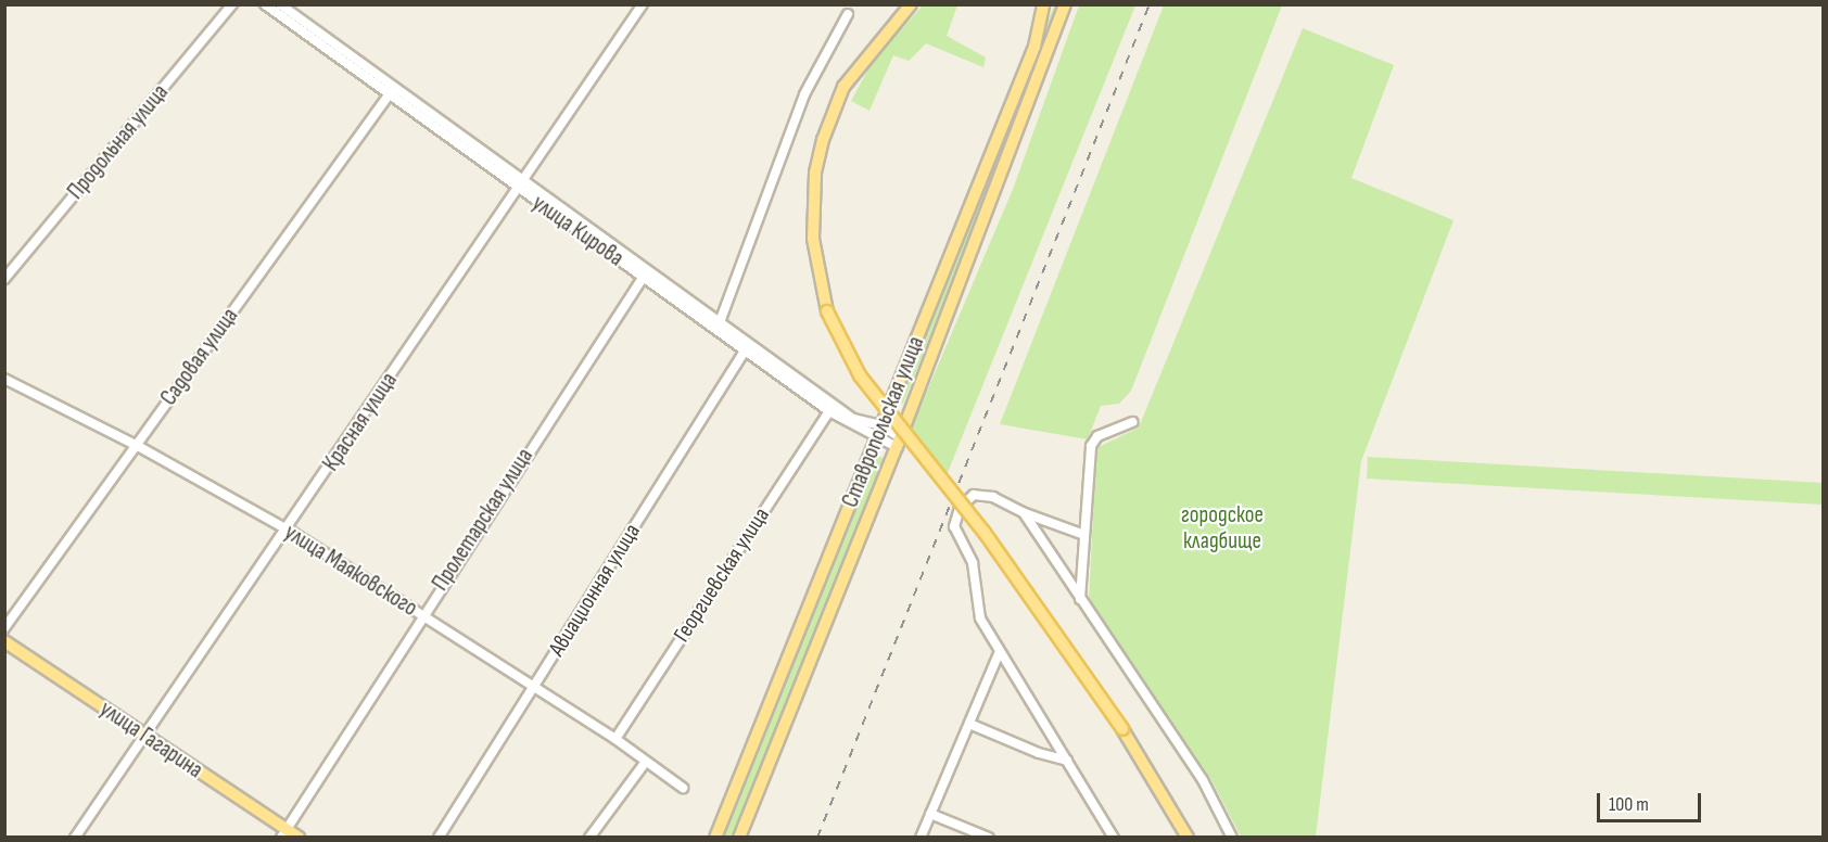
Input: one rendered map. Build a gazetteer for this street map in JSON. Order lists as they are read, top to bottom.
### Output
{
  "streets": {
    "main road": ["Ставропольская улица", "улица Гагарина"],
    "street": [
      "Продольная улица",
      "улица Кирова",
      "Садовая улица",
      "Красная улица",
      "Пролетарская улица",
      "улица Маяковского",
      "Георгиевская улица",
      "Авиационная улица"
    ]
  },
  "crossings": [
    ["улица Кирова", "Садовая улица"],
    ["улица Кирова", "Красная улица"],
    ["улица Кирова", "Ставропольская улица"],
    ["улица Кирова", "Пролетарская улица"],
    ["улица Кирова", "Георгиевская улица"],
    ["улица Кирова", "Авиационная улица"],
    ["Садовая улица", "улица Маяковского"],
    ["Красная улица", "улица Маяковского"],
    ["Красная улица", "улица Гагарина"],
    ["Пролетарская улица", "улица Маяковского"],
    ["Пролетарская улица", "улица Гагарина"],
    ["улица Маяковского", "Георгиевская улица"],
    ["улица Маяковского", "Авиационная улица"]
  ],
  "parks": ["городское кладбище"],
  "scale_bar": "100 m"
}
